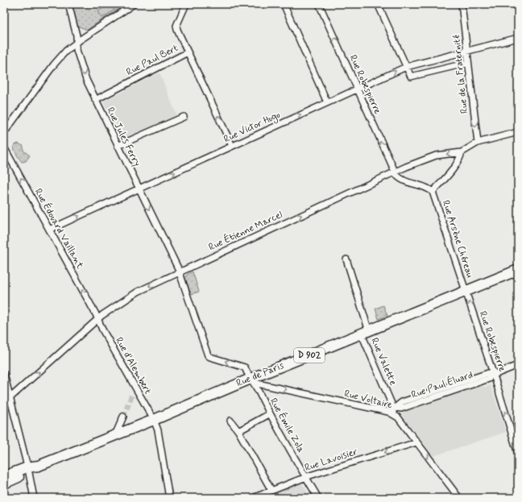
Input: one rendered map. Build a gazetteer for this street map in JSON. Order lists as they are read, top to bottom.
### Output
{
  "streets": {
    "main road": ["D 902", "Rue de Paris"],
    "street": [
      "Rue Paul Bert",
      "Rue de la Fraternité",
      "Rue Robespierre",
      "Rue Victor Hugo",
      "Rue Jules Ferry",
      "Rue Édouard Vaillant",
      "Rue Étienne Marcel",
      "Rue Arsène Chéreau",
      "Rue Valette",
      "Rue d'Alembert",
      "Rue Paul Éluard",
      "Rue Voltaire",
      "Rue Émile Zola",
      "Rue Lavoisier"
    ]
  },
  "crossings": [
    ["Rue Paul Bert", "Rue Jules Ferry"],
    ["Rue de la Fraternité", "Rue Victor Hugo"],
    ["Rue de la Fraternité", "Rue Étienne Marcel"],
    ["Rue Robespierre", "Rue Victor Hugo"],
    ["Rue Robespierre", "Rue Étienne Marcel"],
    ["Rue Robespierre", "Rue Arsène Chéreau"],
    ["Rue Robespierre", "Rue de Paris"],
    ["Rue Robespierre", "Rue Paul Éluard"],
    ["Rue Victor Hugo", "Rue Jules Ferry"],
    ["Rue Victor Hugo", "Rue Édouard Vaillant"],
    ["Rue Jules Ferry", "Rue Étienne Marcel"],
    ["Rue Édouard Vaillant", "Rue Étienne Marcel"],
    ["Rue Édouard Vaillant", "Rue d'Alembert"],
    ["Rue Étienne Marcel", "Rue d'Alembert"],
    ["Rue Arsène Chéreau", "Rue de Paris"],
    ["Rue Valette", "Rue de Paris"],
    ["Rue Valette", "Rue Paul Éluard"],
    ["Rue Valette", "Rue Voltaire"],
    ["Rue d'Alembert", "Rue de Paris"],
    ["Rue de Paris", "Rue Voltaire"],
    ["Rue de Paris", "Rue Émile Zola"],
    ["Rue Paul Éluard", "Rue Voltaire"],
    ["Rue Voltaire", "Rue Émile Zola"],
    ["Rue Voltaire", "Rue Lavoisier"],
    ["Rue Émile Zola", "Rue Lavoisier"]
  ],
  "one_way": [
    "Rue de la Fraternité",
    "Rue Robespierre",
    "Rue Victor Hugo",
    "Rue Jules Ferry",
    "Rue Édouard Vaillant",
    "Rue Voltaire",
    "Rue Lavoisier"
  ]
}
